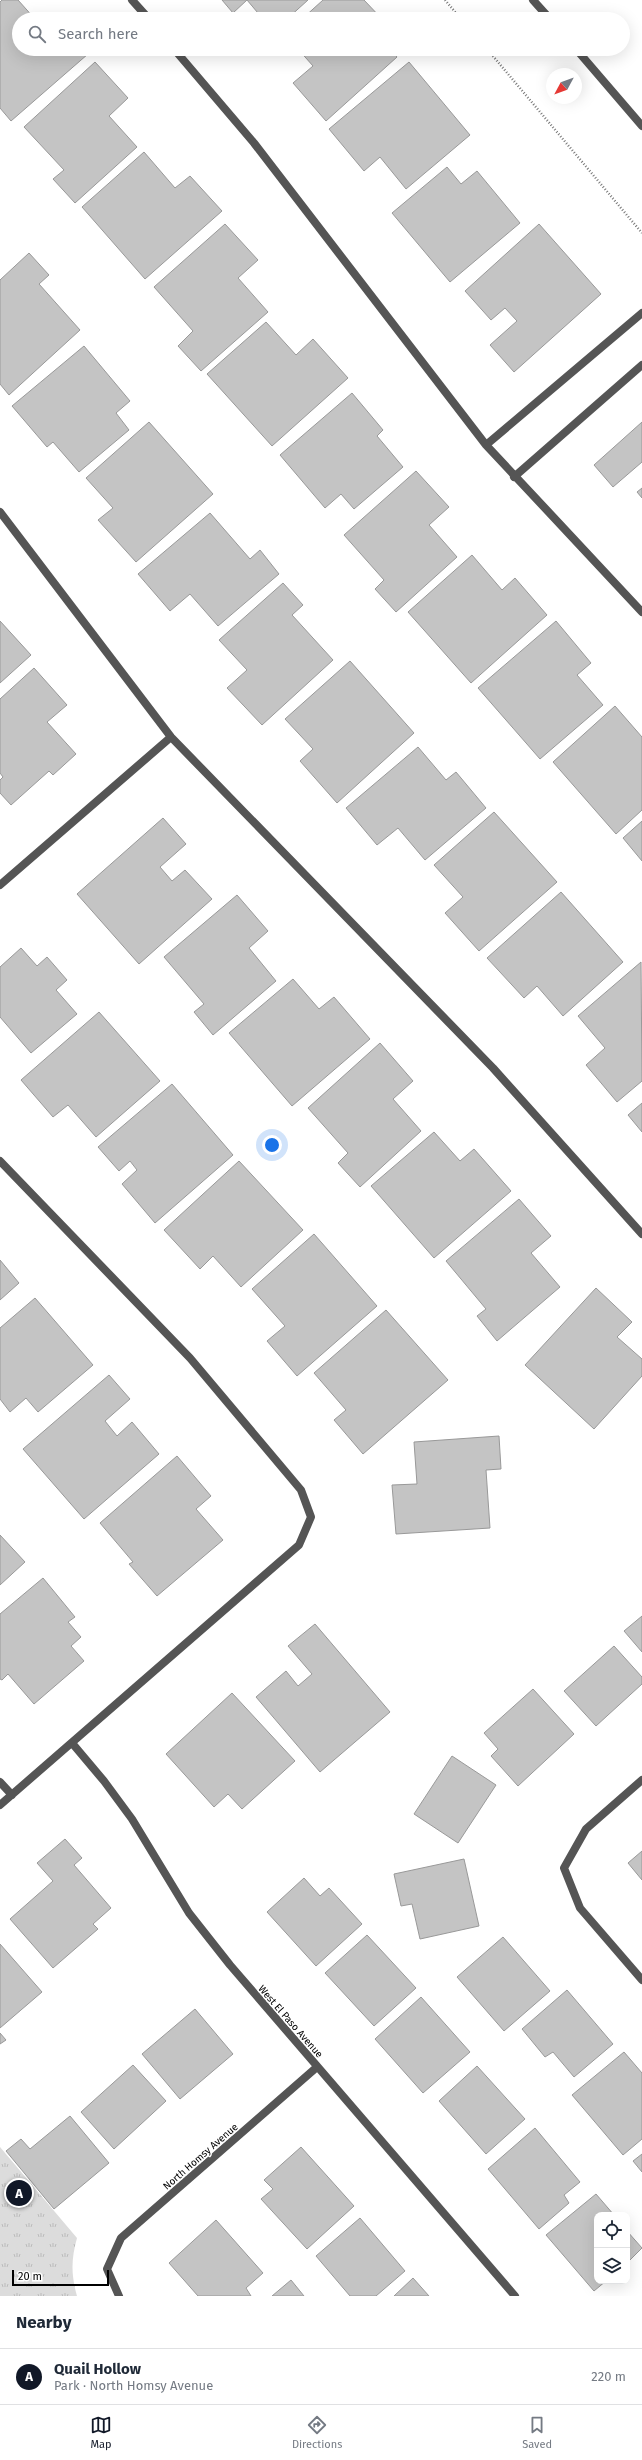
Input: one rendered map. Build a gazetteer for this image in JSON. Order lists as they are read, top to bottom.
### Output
{
  "streets": {
    "street": ["West El Paso Avenue", "North Homsy Avenue"]
  },
  "crossings": [
    ["West El Paso Avenue", "North Homsy Avenue"]
  ],
  "scale_bar": "20 m",
  "north": "bottom left",
  "page": {
    "search": "Search here",
    "pins": "A",
    "scale": "20 m",
    "heading": "Nearby",
    "list": [
      {
        "mark": "A",
        "name": "Quail Hollow",
        "note": "Park · North Homsy Avenue",
        "value": "220 m"
      }
    ],
    "nav": ["Map", "Directions", "Saved"]
  }
}
